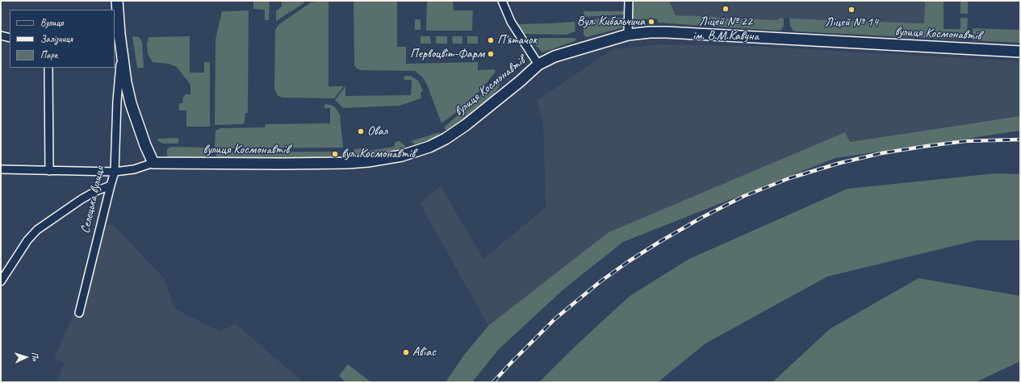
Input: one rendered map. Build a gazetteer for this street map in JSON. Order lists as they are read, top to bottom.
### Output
{
  "streets": {
    "street": ["вулиця Космонавтів", "Селецька вулиця"]
  },
  "crossings": [
    ["вулиця Космонавтів", "Селецька вулиця"]
  ],
  "places": [
    "Ліцей № 22 ім. В.М.Кавуна",
    "Ліцей № 14",
    "Вул. Кибальчича",
    "П'ятачок",
    "Первоцвіт-Фарм",
    "Овал",
    "вул. Космонавтів",
    "Авіас"
  ],
  "legend": ["Вулиця", "Залізниця", "Парк"],
  "north": "right"
}
